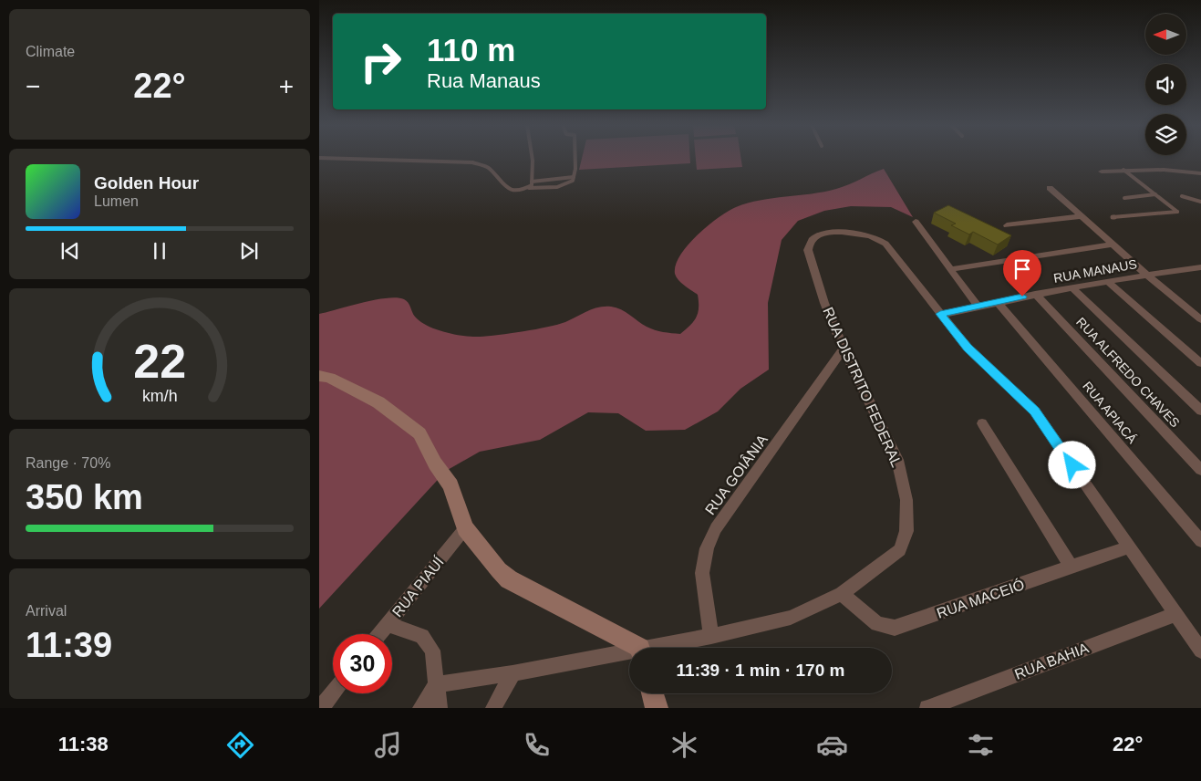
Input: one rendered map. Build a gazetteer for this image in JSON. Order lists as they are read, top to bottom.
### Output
{
  "streets": {
    "street": [
      "RUA MANAUS",
      "RUA ALFREDO CHAVES",
      "RUA DISTRITO FEDERAL",
      "RUA APIACÁ",
      "RUA GOIÂNIA",
      "RUA PIAUÍ",
      "RUA MACEIÓ",
      "RUA BAHIA"
    ]
  },
  "crossings": [
    ["RUA MANAUS", "RUA ALFREDO CHAVES"],
    ["RUA MANAUS", "RUA DISTRITO FEDERAL"],
    ["RUA MANAUS", "RUA APIACÁ"],
    ["RUA DISTRITO FEDERAL", "RUA GOIÂNIA"],
    ["RUA DISTRITO FEDERAL", "RUA MACEIÓ"],
    ["RUA DISTRITO FEDERAL", "RUA BAHIA"]
  ],
  "north": "left",
  "page": {
    "tile": [
      "Climate",
      ["Range · 70%", "350 km"],
      ["Arrival", "11:39"]
    ],
    "turn": ["110 m", "Rua Manaus"],
    "heat": ["−", "22°", "+"],
    "song": ["Golden Hour", "Lumen"],
    "limit": "30",
    "trip": "11:39 · 1 min · 170 m",
    "tabs": ["11:38", "22°"],
    "gauge": ["22", "km/h"]
  }
}
